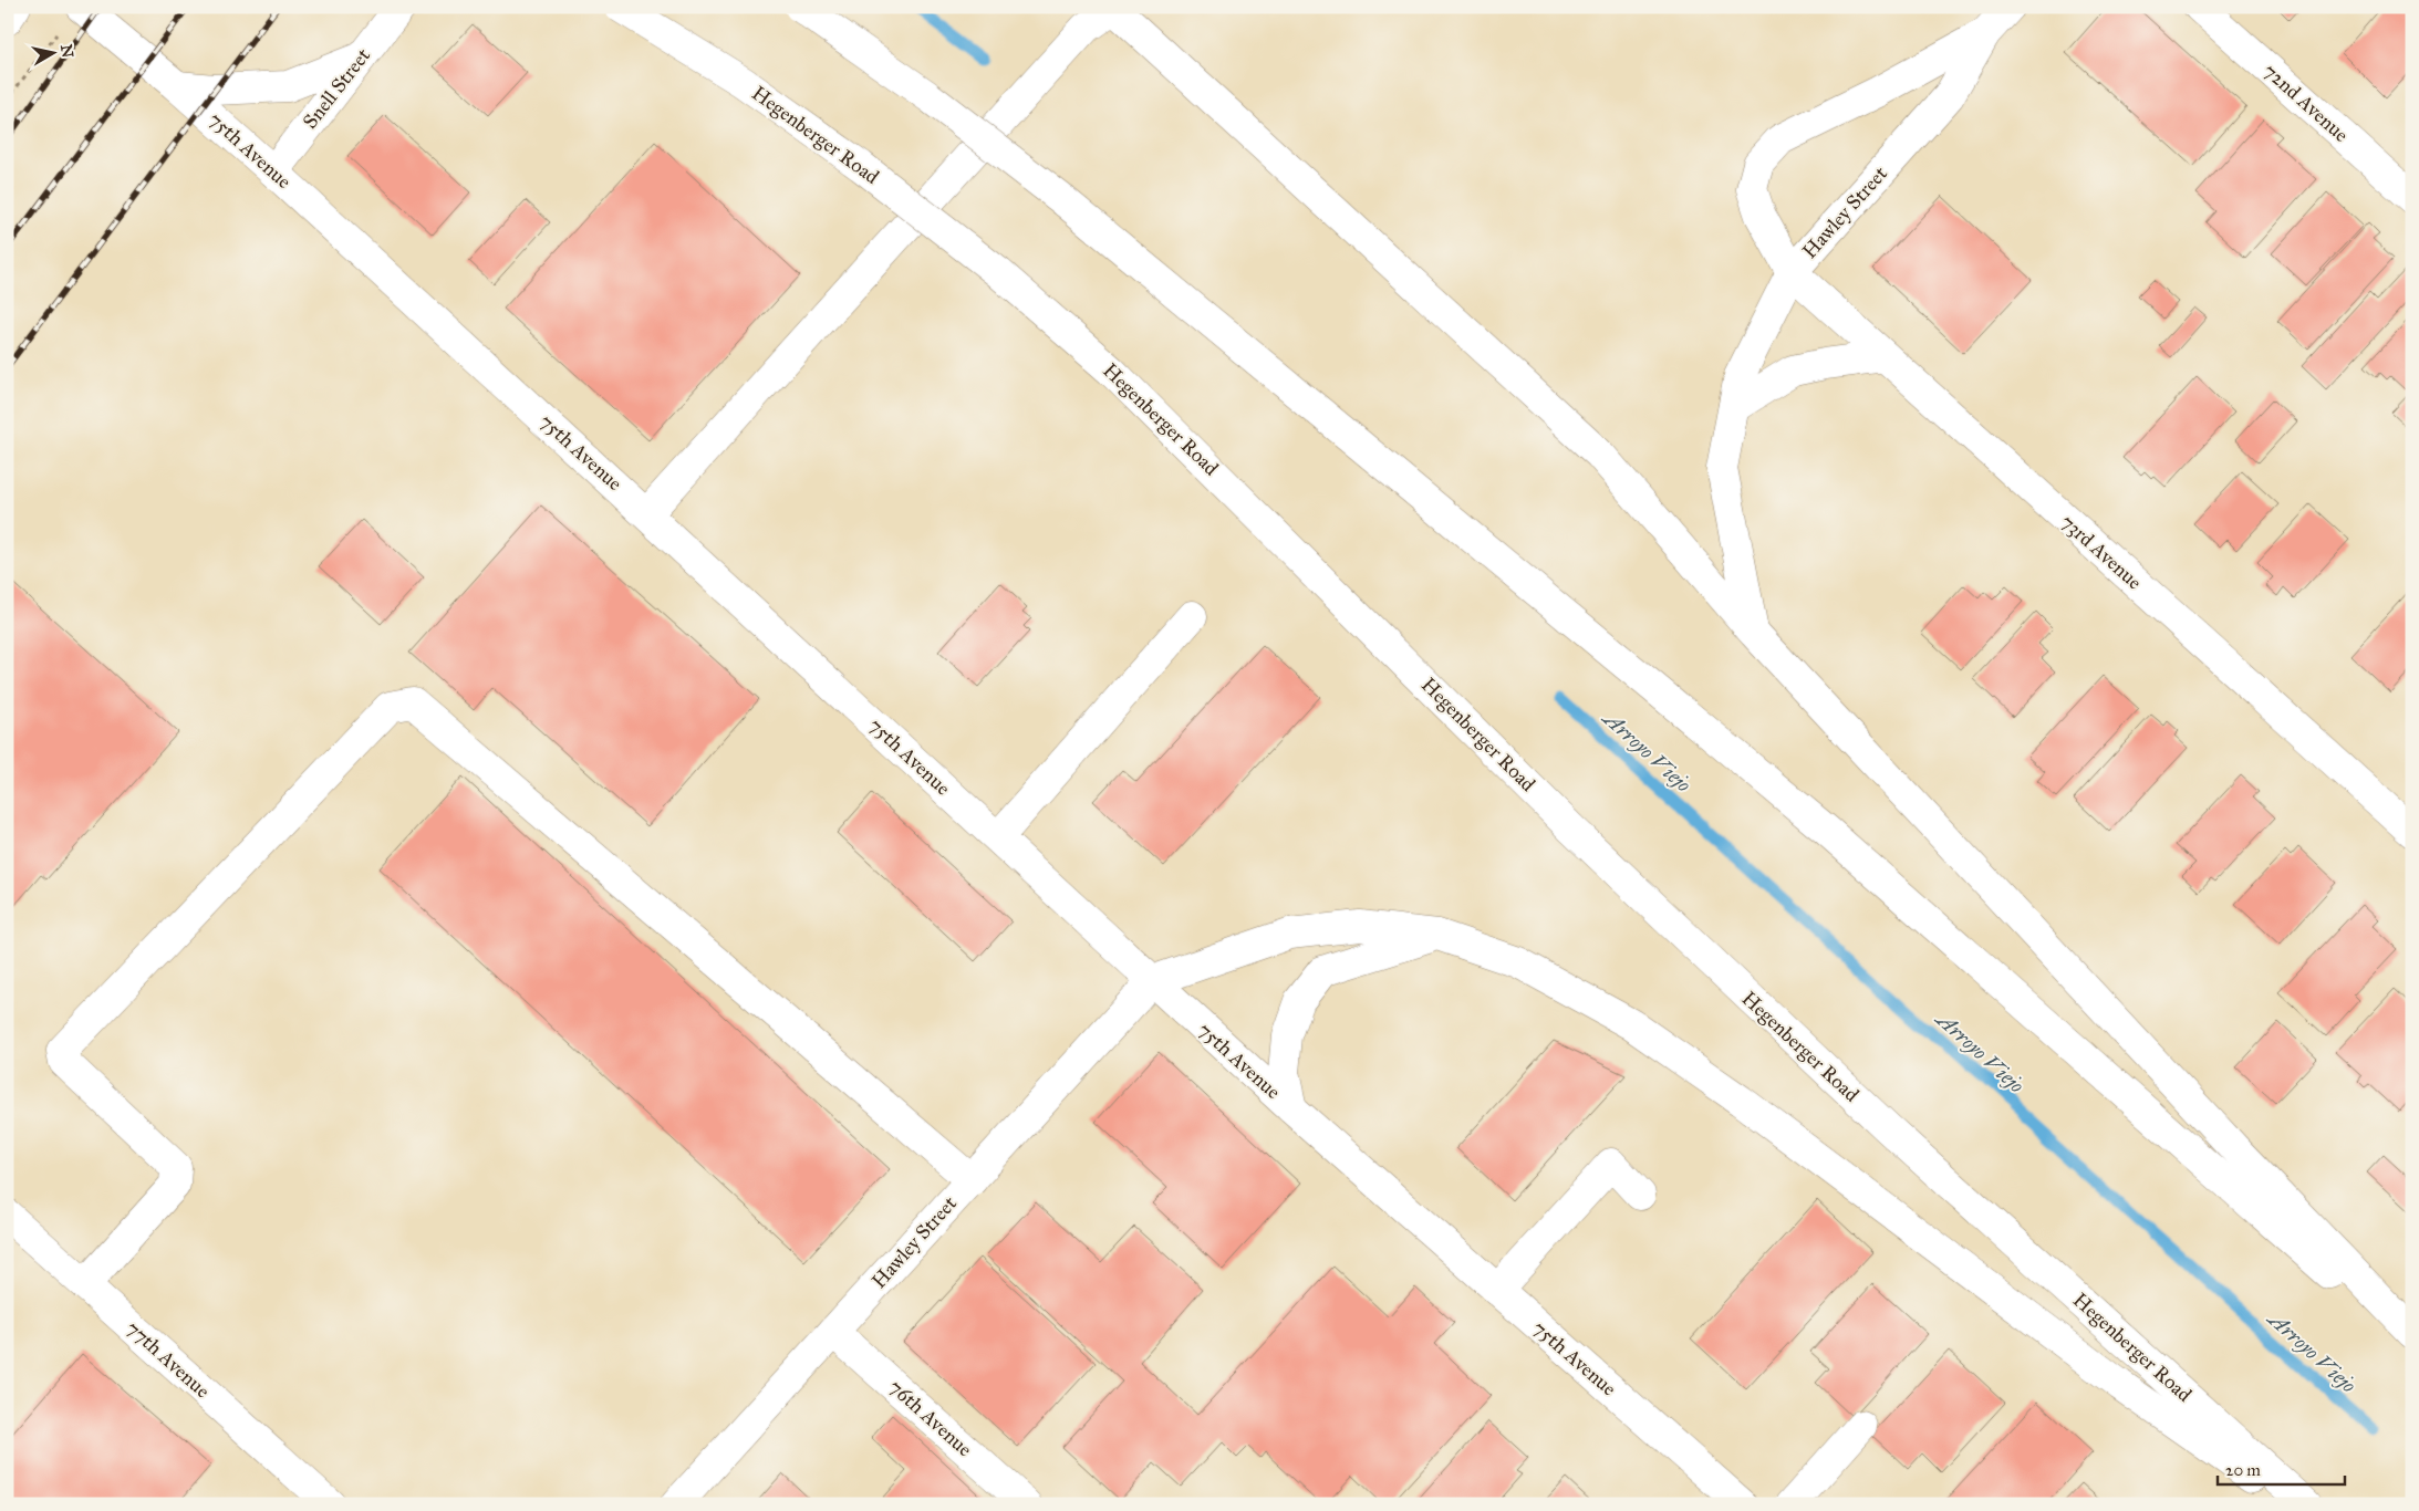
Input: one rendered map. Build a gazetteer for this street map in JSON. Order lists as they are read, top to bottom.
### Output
{
  "streets": {
    "main road": [
      "Snell Street",
      "72nd Avenue",
      "Hegenberger Road",
      "75th Avenue",
      "Hawley Street",
      "73rd Avenue",
      "77th Avenue",
      "76th Avenue"
    ]
  },
  "crossings": [
    ["Snell Street", "75th Avenue"],
    ["75th Avenue", "Hawley Street"],
    ["Hawley Street", "73rd Avenue"],
    ["Hawley Street", "76th Avenue"]
  ],
  "water": ["Arroyo Viejo"],
  "scale_bar": "20 m",
  "north": "right"
}
